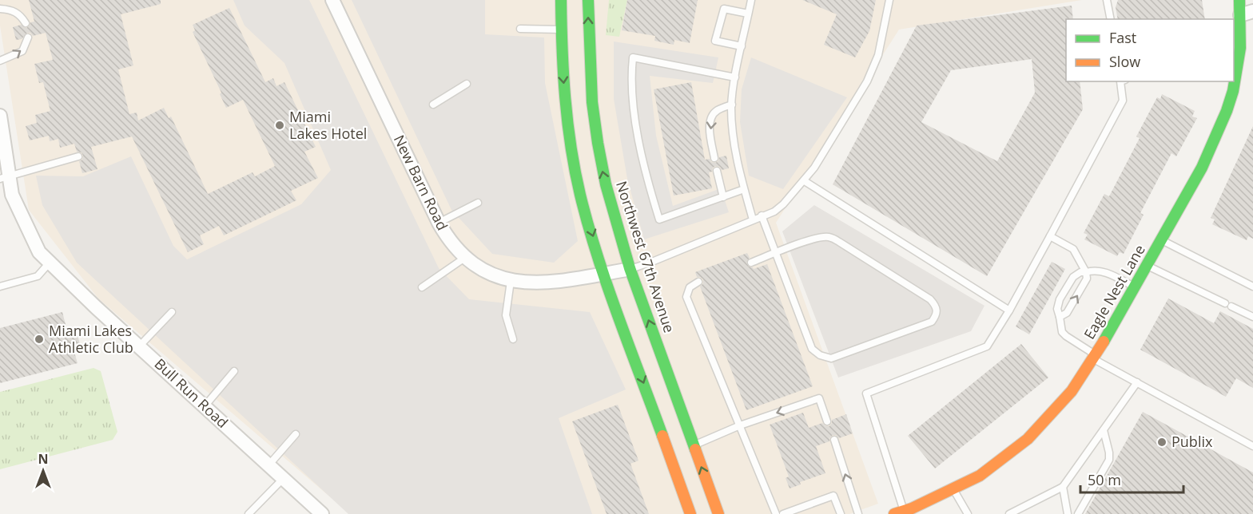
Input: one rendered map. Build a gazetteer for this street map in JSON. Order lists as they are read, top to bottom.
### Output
{
  "streets": {
    "main road": ["Northwest 67th Avenue", "Eagle Nest Lane"],
    "street": ["New Barn Road", "Bull Run Road"]
  },
  "crossings": [
    ["New Barn Road", "Northwest 67th Avenue"]
  ],
  "places": ["Miami Lakes Hotel", "Miami Lakes Athletic Club", "Publix"],
  "legend": ["Fast", "Slow"],
  "scale_bar": "50 m",
  "north": "top"
}
